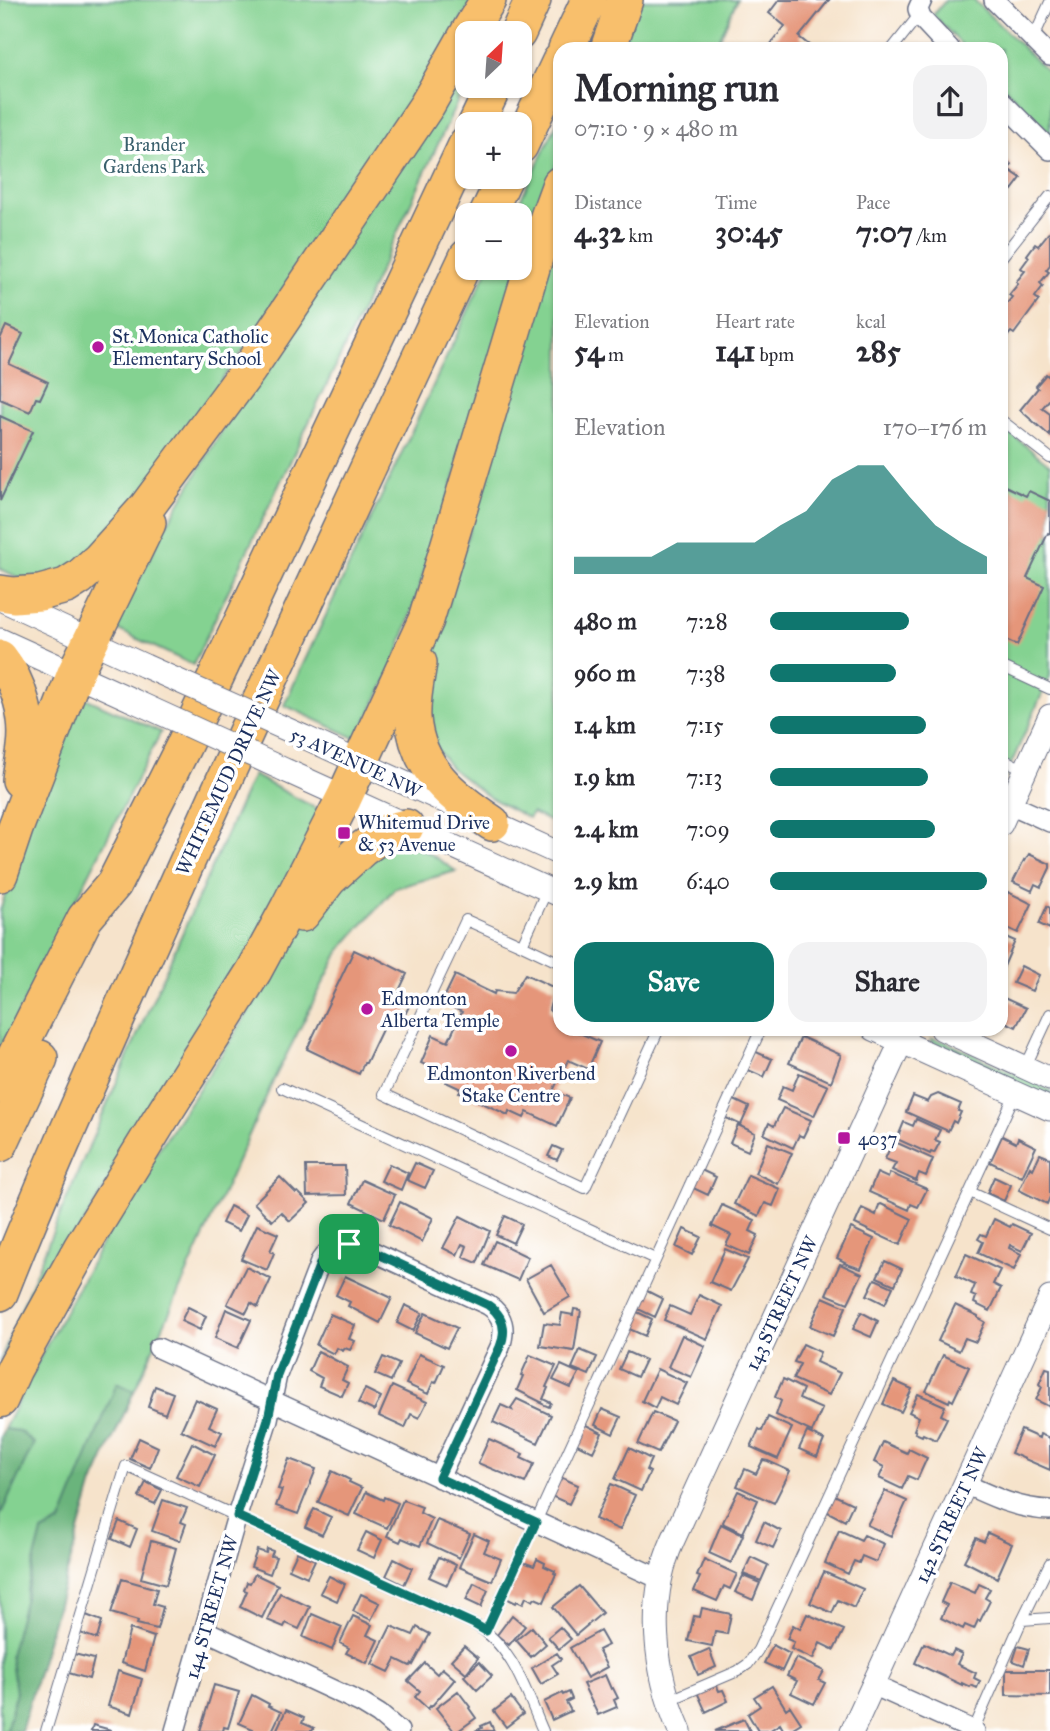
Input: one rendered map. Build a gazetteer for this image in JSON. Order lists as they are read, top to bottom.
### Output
{
  "streets": {
    "highway": ["WHITEMUD DRIVE NW"],
    "street": [
      "53 AVENUE NW",
      "143 STREET NW",
      "142 STREET NW",
      "144 STREET NW"
    ]
  },
  "parks": ["Brander Gardens Park"],
  "places": {
    "other": ["St. Monica Catholic Elementary School", "Edmonton Alberta Temple", "Edmonton Riverbend Stake Centre"],
    "transit": ["Whitemud Drive & 53 Avenue", "4037"]
  },
  "north": "top right",
  "page": {
    "map_buttons": ["+", "−"],
    "heading": ["Morning run", "07:10 · 9 × 480 m"],
    "stats": [
      ["Distance", "4.32 km"],
      ["Time", "30:45"],
      ["Pace", "7:07 /km"],
      ["Elevation", "54 m"],
      ["Heart rate", "141 bpm"],
      ["kcal", "285"]
    ],
    "chart": ["Elevation", "170–176 m"],
    "list": [
      {
        "name": "480 m",
        "note": "7:28"
      },
      {
        "name": "960 m",
        "note": "7:38"
      },
      {
        "name": "1.4 km",
        "note": "7:15"
      },
      {
        "name": "1.9 km",
        "note": "7:13"
      },
      {
        "name": "2.4 km",
        "note": "7:09"
      },
      {
        "name": "2.9 km",
        "note": "6:40"
      }
    ],
    "buttons": ["Save", "Share"]
  }
}
